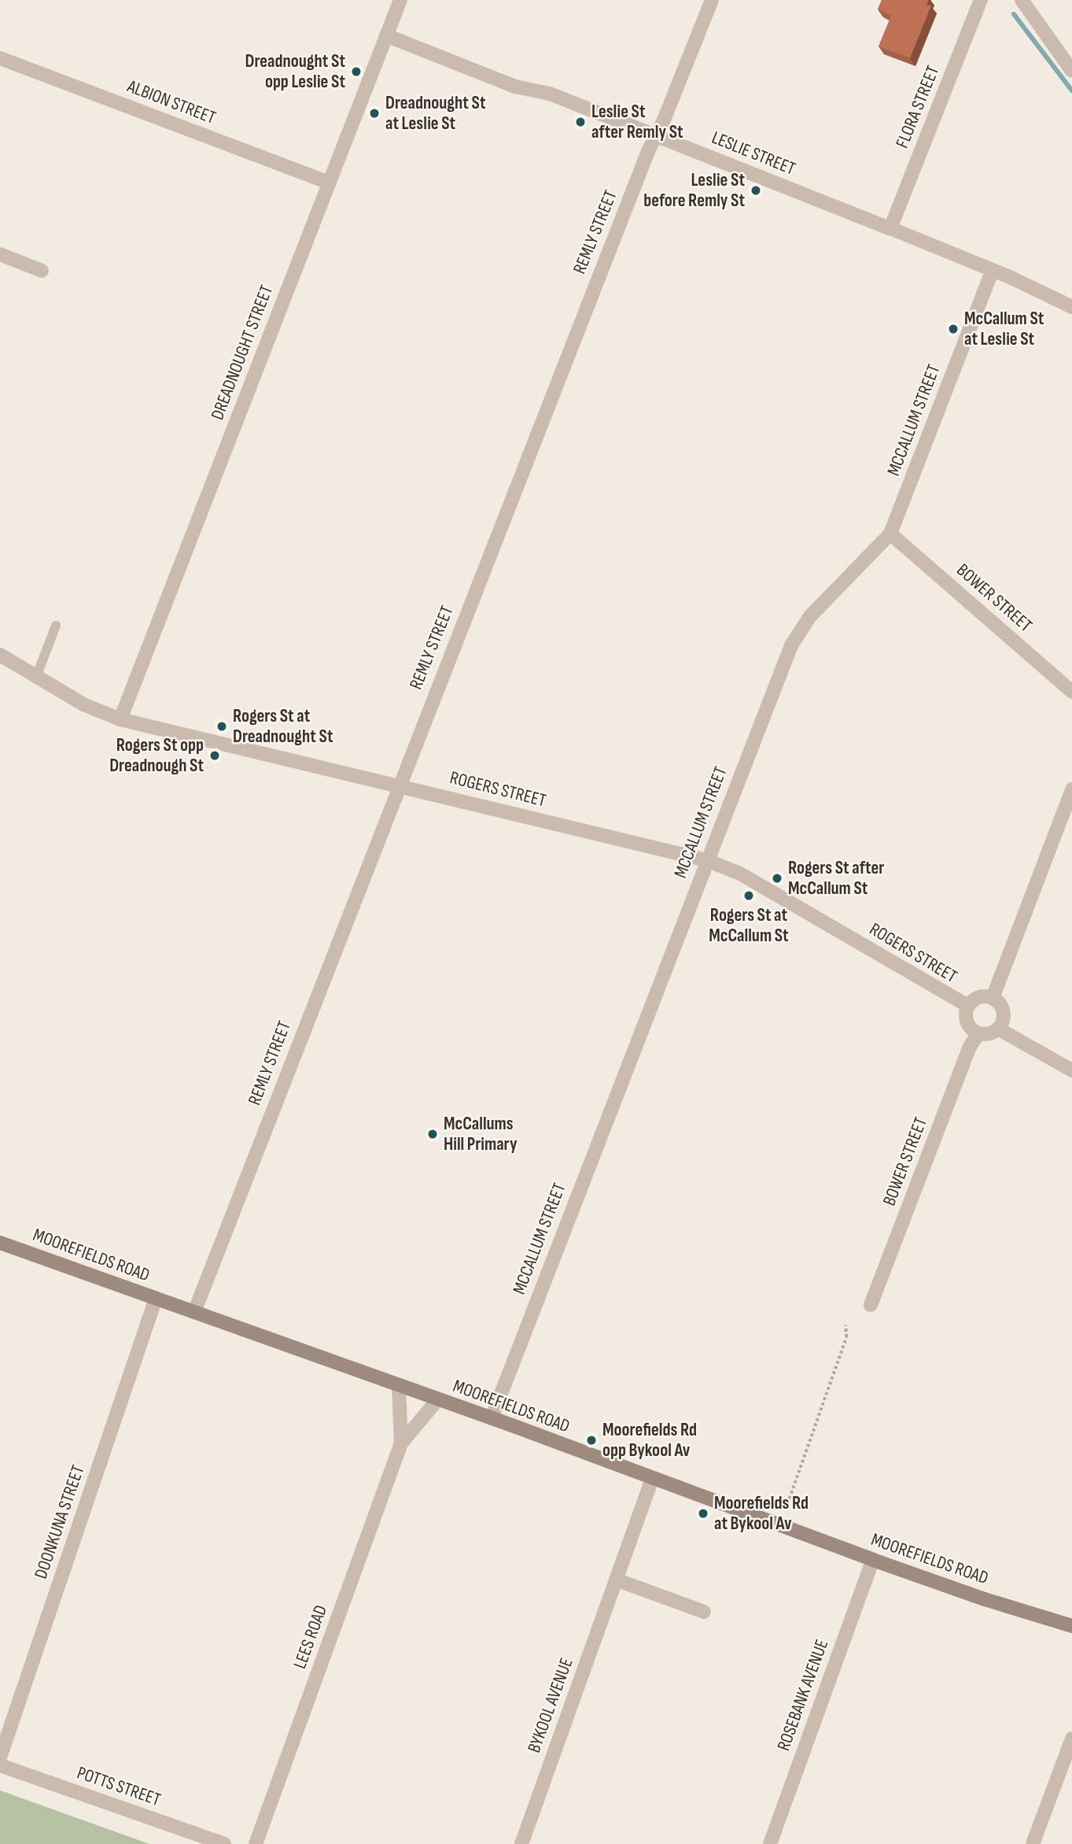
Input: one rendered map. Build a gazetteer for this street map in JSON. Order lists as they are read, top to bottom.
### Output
{
  "streets": {
    "main road": ["MOOREFIELDS ROAD"],
    "street": [
      "ALBION STREET",
      "FLORA STREET",
      "LESLIE STREET",
      "REMLY STREET",
      "DREADNOUGHT STREET",
      "MCCALLUM STREET",
      "BOWER STREET",
      "ROGERS STREET",
      "DOONKUNA STREET",
      "LEES ROAD",
      "ROSEBANK AVENUE",
      "BYKOOL AVENUE",
      "POTTS STREET"
    ]
  },
  "crossings": [
    ["ALBION STREET", "DREADNOUGHT STREET"],
    ["FLORA STREET", "LESLIE STREET"],
    ["LESLIE STREET", "REMLY STREET"],
    ["LESLIE STREET", "DREADNOUGHT STREET"],
    ["LESLIE STREET", "MCCALLUM STREET"],
    ["REMLY STREET", "ROGERS STREET"],
    ["REMLY STREET", "MOOREFIELDS ROAD"],
    ["DREADNOUGHT STREET", "ROGERS STREET"],
    ["MCCALLUM STREET", "BOWER STREET"],
    ["MCCALLUM STREET", "ROGERS STREET"],
    ["MCCALLUM STREET", "MOOREFIELDS ROAD"],
    ["BOWER STREET", "ROGERS STREET"],
    ["MOOREFIELDS ROAD", "DOONKUNA STREET"],
    ["MOOREFIELDS ROAD", "LEES ROAD"],
    ["MOOREFIELDS ROAD", "ROSEBANK AVENUE"],
    ["MOOREFIELDS ROAD", "BYKOOL AVENUE"]
  ],
  "places": [
    "Dreadnought St opp Leslie St",
    "Dreadnought St at Leslie St",
    "Leslie St after Remly St",
    "Leslie St before Remly St",
    "McCallum St at Leslie St",
    "Rogers St at Dreadnought St",
    "Rogers St opp Dreadnough St",
    "Rogers St after McCallum St",
    "Rogers St at McCallum St",
    "McCallums Hill Primary",
    "Moorefields Rd opp Bykool Av",
    "Moorefields Rd at Bykool Av"
  ]
}
